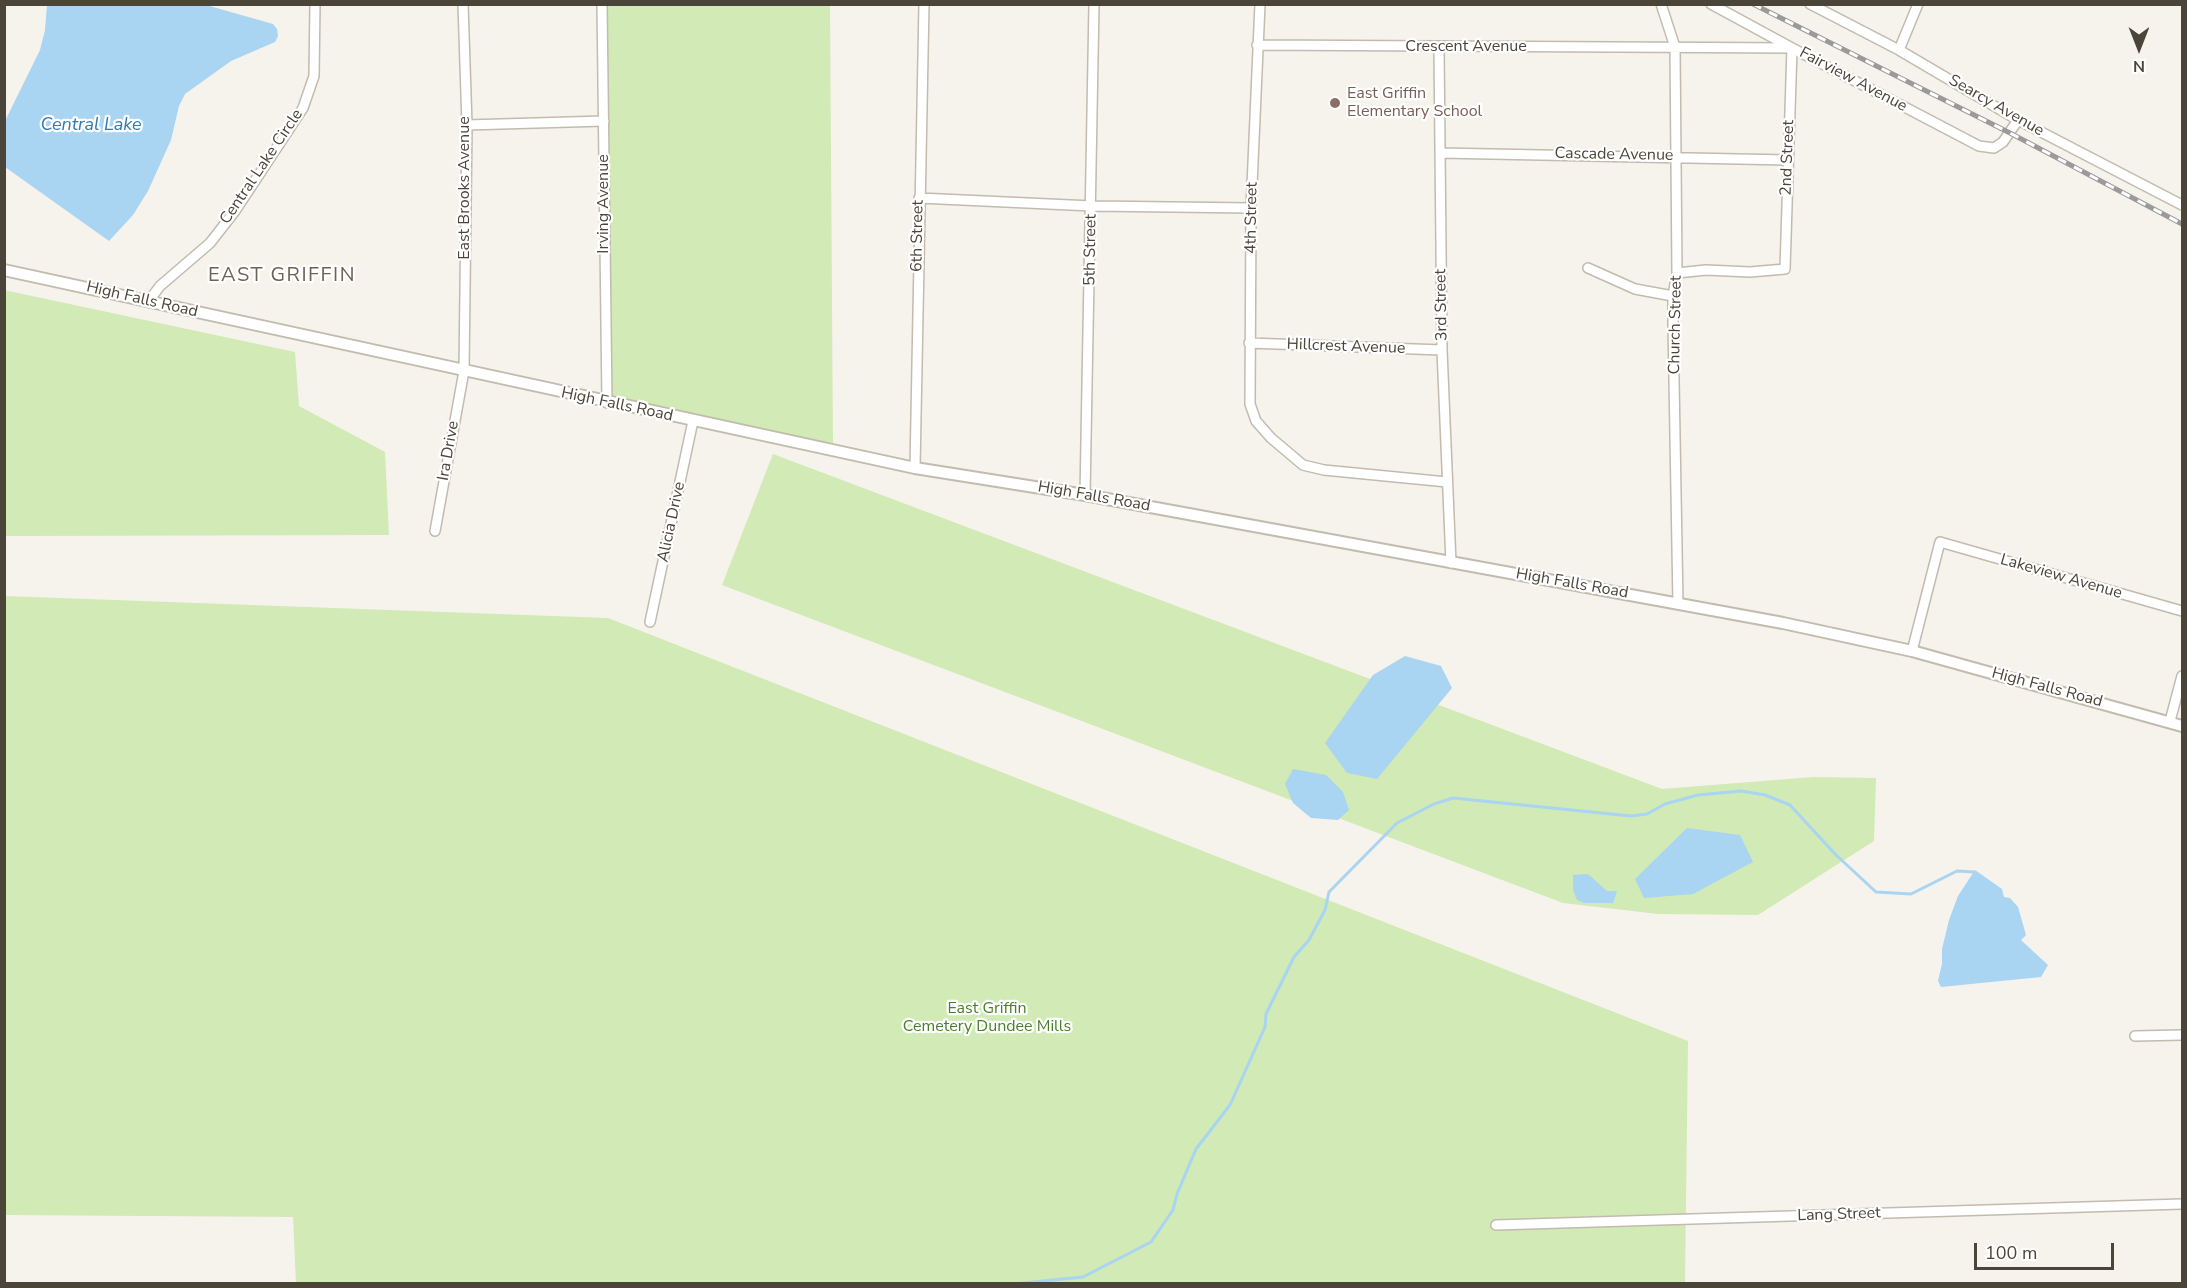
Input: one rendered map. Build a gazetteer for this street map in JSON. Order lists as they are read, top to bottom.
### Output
{
  "streets": {
    "street": [
      "Crescent Avenue",
      "Fairview Avenue",
      "Searcy Avenue",
      "Cascade Avenue",
      "2nd Street",
      "Central Lake Circle",
      "East Brooks Avenue",
      "Irving Avenue",
      "4th Street",
      "6th Street",
      "5th Street",
      "High Falls Road",
      "3rd Street",
      "Church Street",
      "Hillcrest Avenue",
      "Ira Drive",
      "Alicia Drive",
      "Lakeview Avenue",
      "Lang Street"
    ]
  },
  "crossings": [
    ["Crescent Avenue", "Fairview Avenue"],
    ["Crescent Avenue", "4th Street"],
    ["Crescent Avenue", "3rd Street"],
    ["Crescent Avenue", "Church Street"],
    ["Fairview Avenue", "Searcy Avenue"],
    ["Fairview Avenue", "2nd Street"],
    ["Fairview Avenue", "Church Street"],
    ["Cascade Avenue", "2nd Street"],
    ["Cascade Avenue", "3rd Street"],
    ["Cascade Avenue", "Church Street"],
    ["2nd Street", "Church Street"],
    ["Central Lake Circle", "High Falls Road"],
    ["East Brooks Avenue", "High Falls Road"],
    ["East Brooks Avenue", "Ira Drive"],
    ["Irving Avenue", "High Falls Road"],
    ["4th Street", "3rd Street"],
    ["4th Street", "Hillcrest Avenue"],
    ["6th Street", "High Falls Road"],
    ["5th Street", "High Falls Road"],
    ["High Falls Road", "3rd Street"],
    ["High Falls Road", "Church Street"],
    ["High Falls Road", "Ira Drive"],
    ["High Falls Road", "Alicia Drive"],
    ["High Falls Road", "Lakeview Avenue"],
    ["3rd Street", "Hillcrest Avenue"]
  ],
  "districts": ["EAST GRIFFIN"],
  "water": ["Central Lake"],
  "parks": ["East Griffin Cemetery Dundee Mills"],
  "places": ["East Griffin Elementary School"],
  "scale_bar": "100 m",
  "north": "bottom"
}
